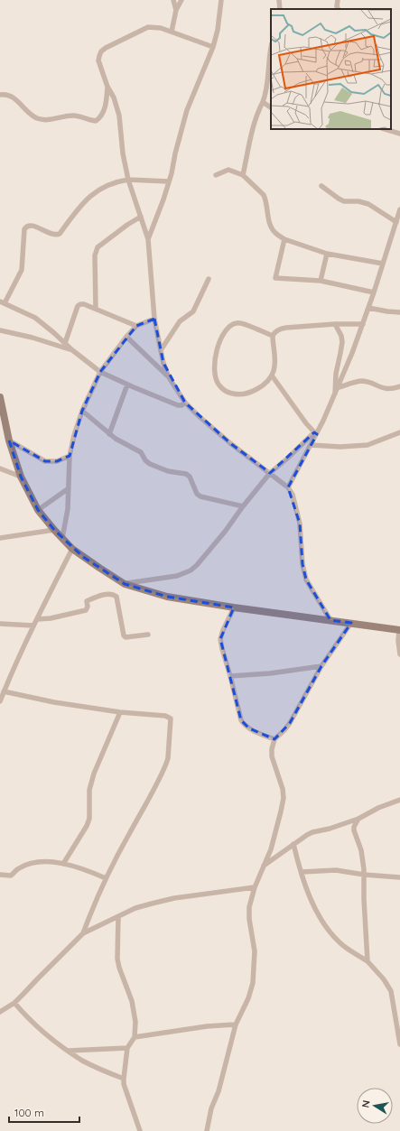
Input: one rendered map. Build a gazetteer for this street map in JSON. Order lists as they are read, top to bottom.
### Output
{
  "scale_bar": "100 m",
  "north": "left"
}
